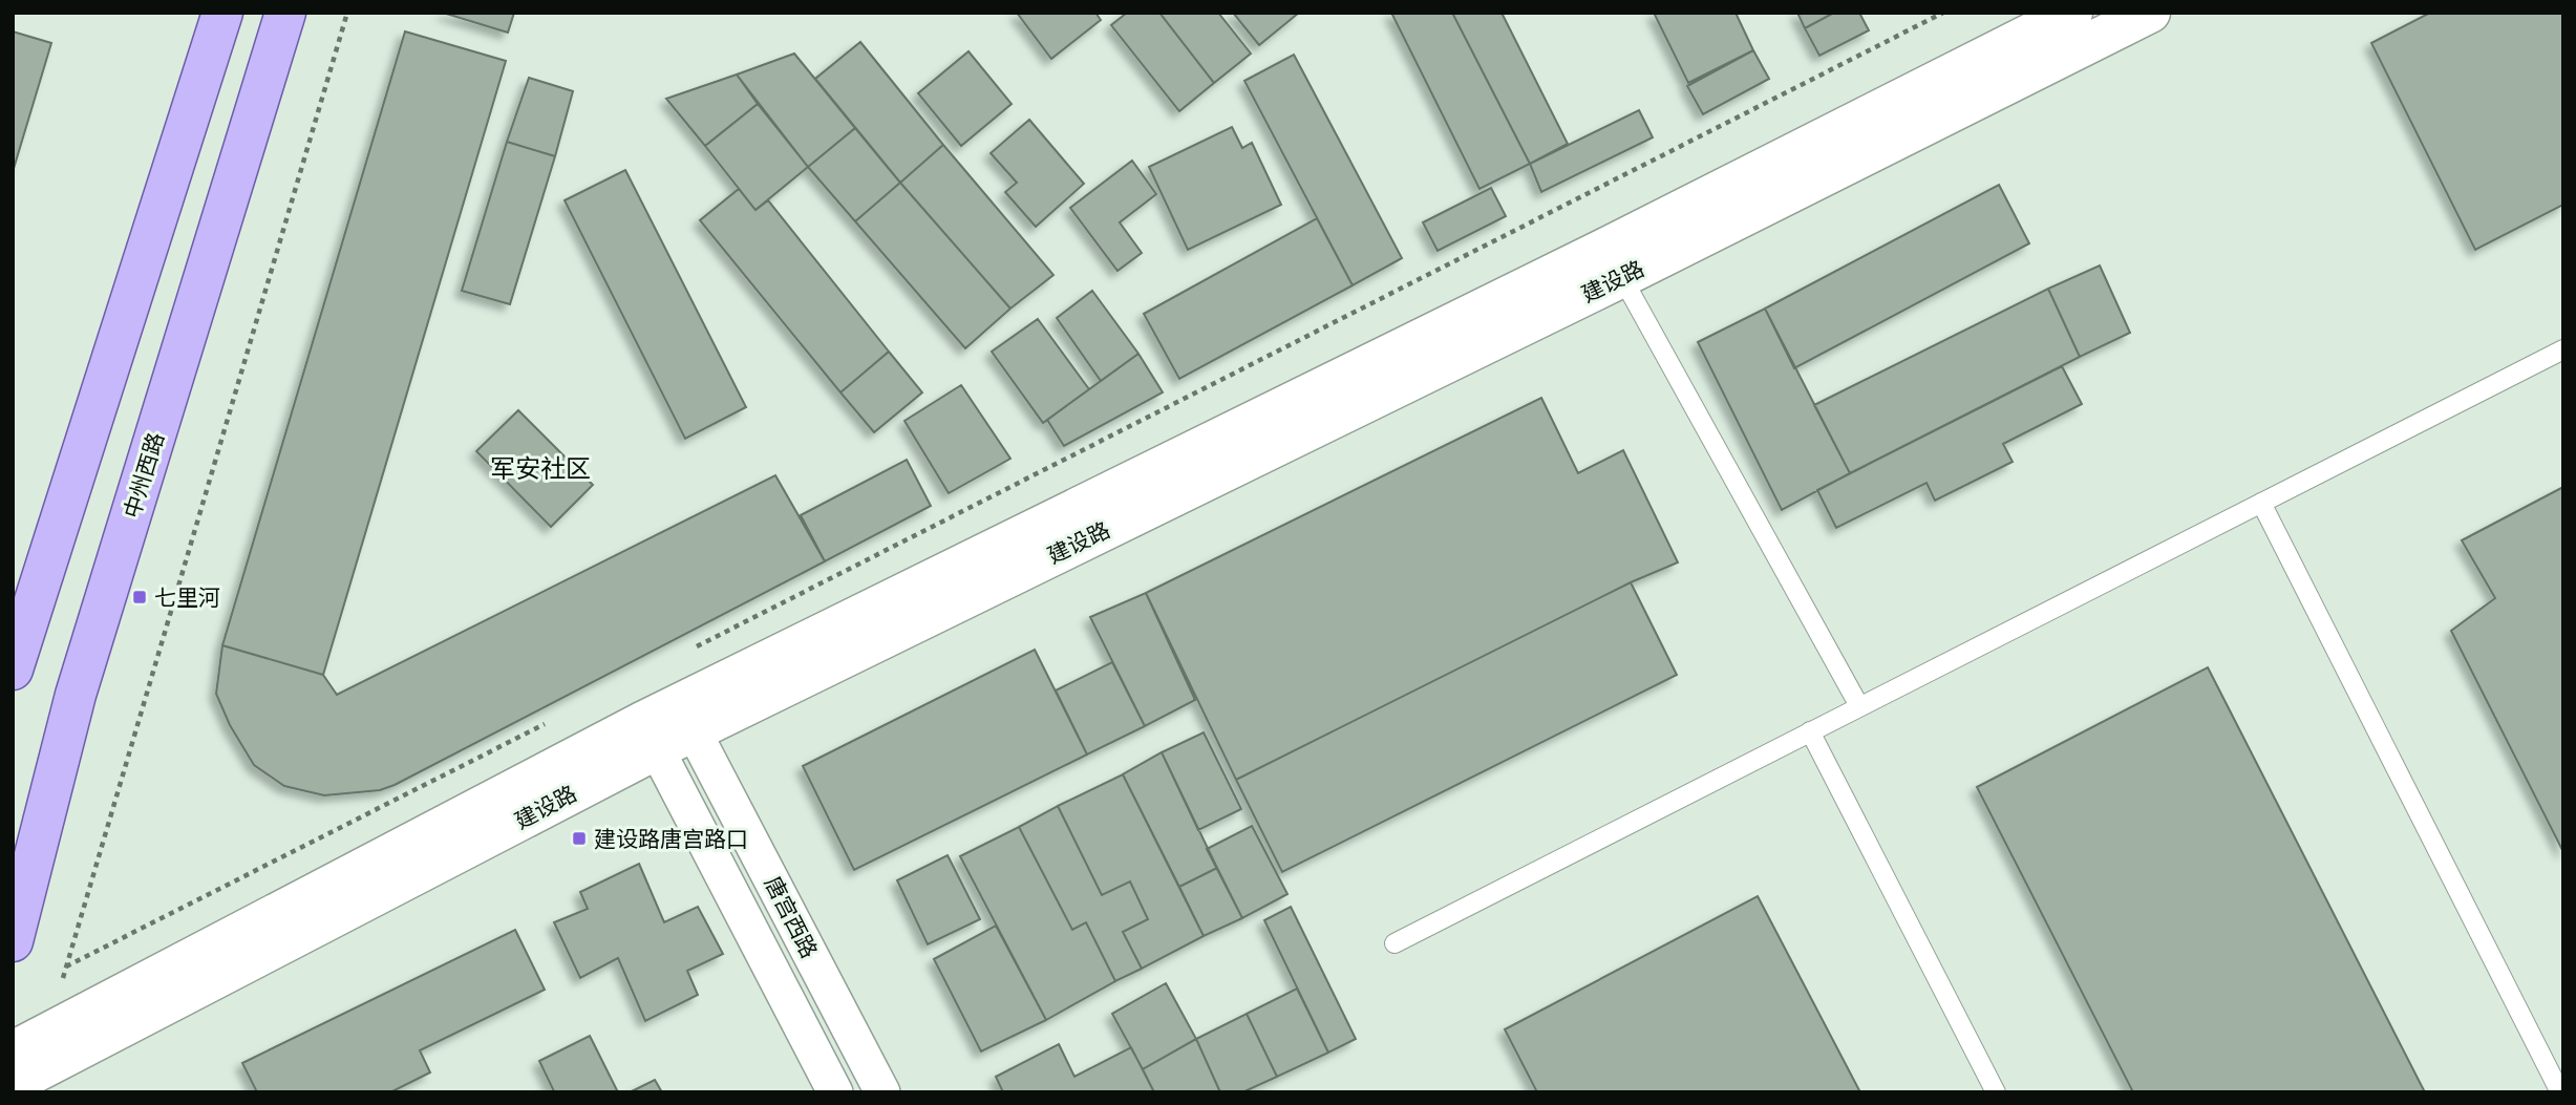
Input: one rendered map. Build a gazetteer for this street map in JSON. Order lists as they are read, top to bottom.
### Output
{
  "streets": {
    "main road": ["中州西路"],
    "street": ["建设路", "唐宫西路"]
  },
  "crossings": [
    ["建设路", "唐宫西路"]
  ],
  "districts": ["军安社区"],
  "places": {
    "transit": ["七里河", "建设路唐宫路口"]
  }
}
